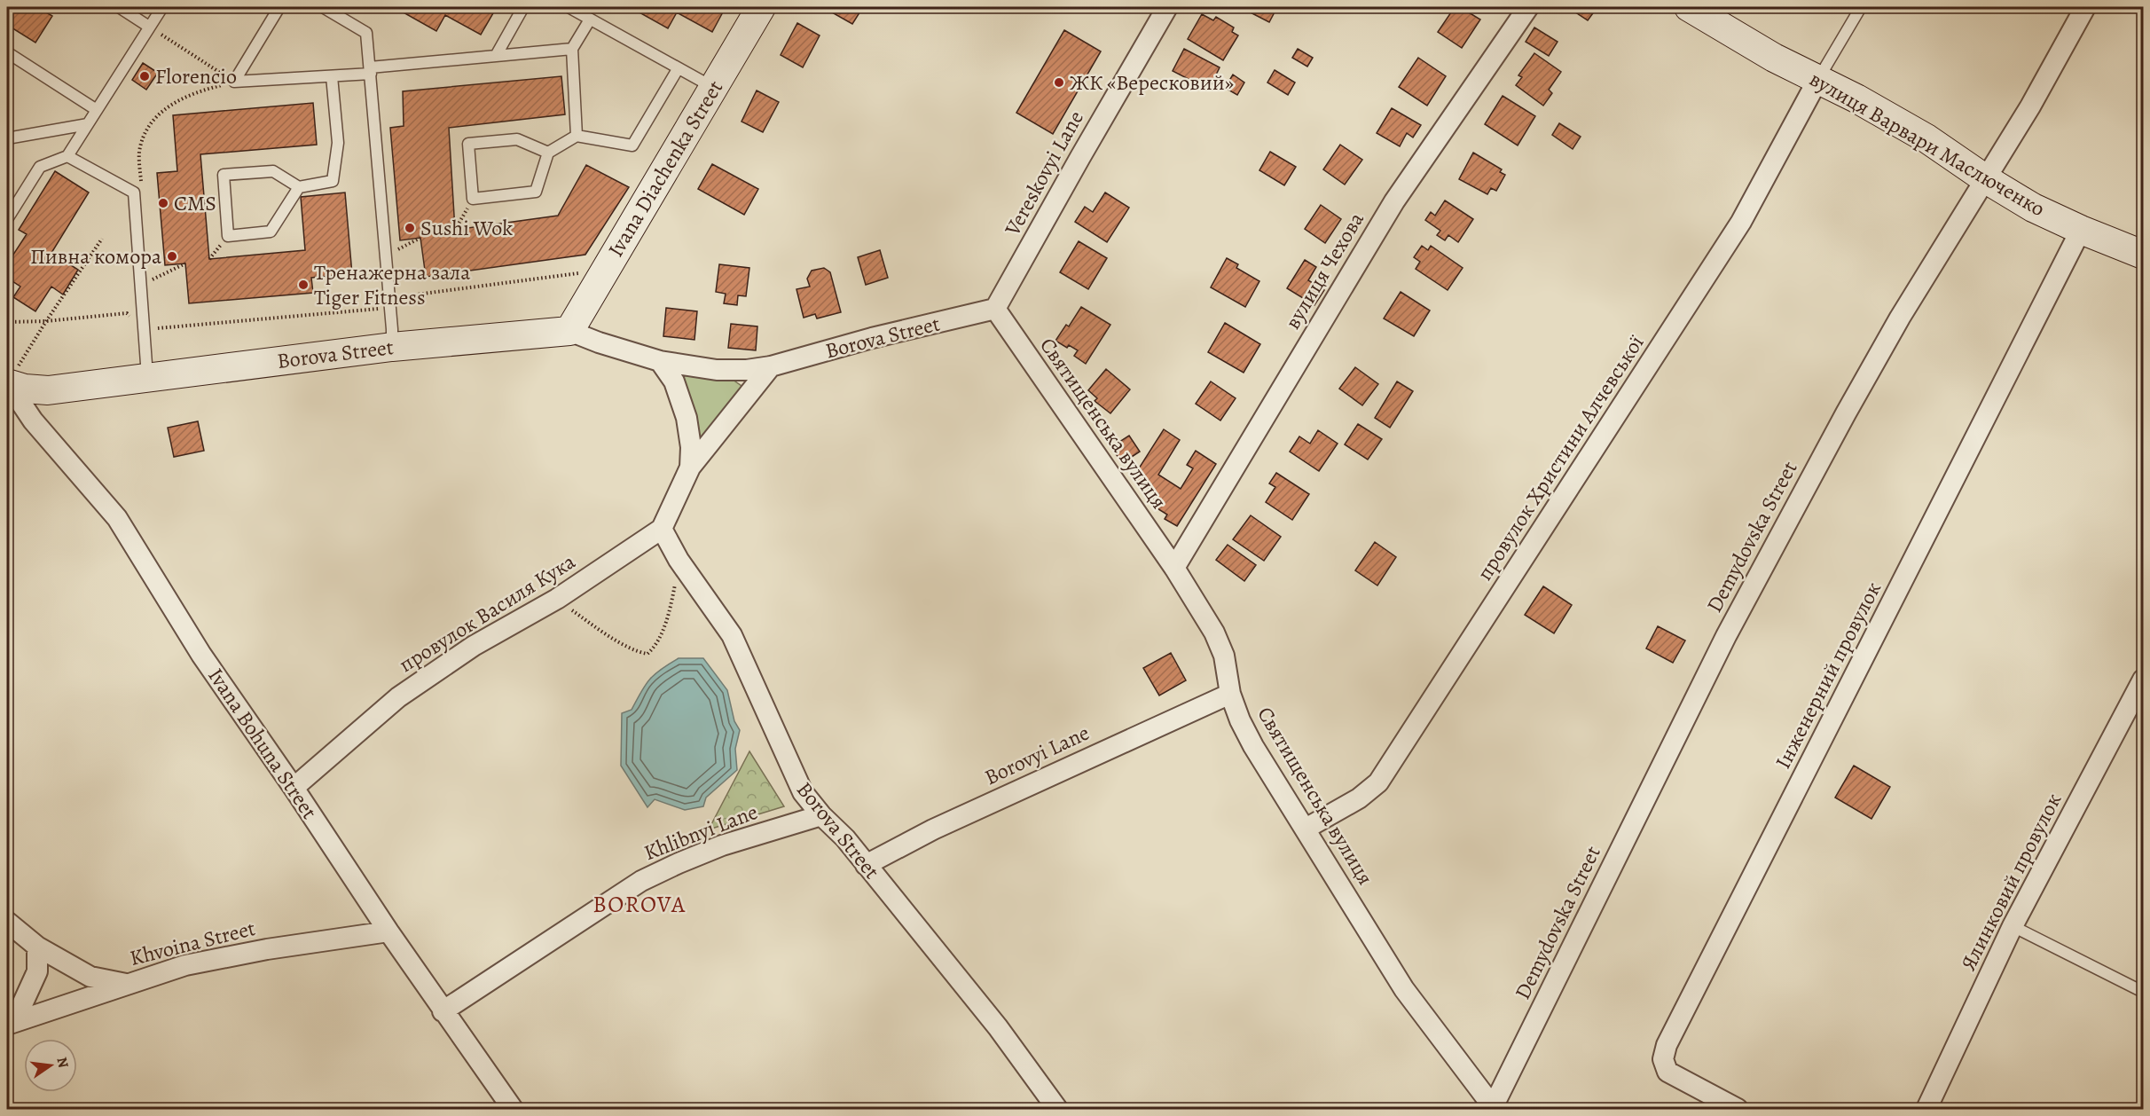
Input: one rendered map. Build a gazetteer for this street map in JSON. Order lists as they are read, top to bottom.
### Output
{
  "streets": {
    "street": [
      "вулиця Варвари Маслюченко",
      "Ivana Diachenka Street",
      "Vereskovyi Lane",
      "вулиця Чехова",
      "Borova Street",
      "Святищенська вулиця",
      "провулок Христини Алчевської",
      "Demydovska Street",
      "провулок Василя Кука",
      "Інженерний провулок",
      "Ivana Bohuna Street",
      "Borovyi Lane",
      "Khlibnyi Lane",
      "Ялинковий провулок",
      "Khvoina Street"
    ]
  },
  "crossings": [
    ["вулиця Варвари Маслюченко", "провулок Христини Алчевської"],
    ["вулиця Варвари Маслюченко", "Demydovska Street"],
    ["вулиця Варвари Маслюченко", "Інженерний провулок"],
    ["Ivana Diachenka Street", "Borova Street"],
    ["Vereskovyi Lane", "Borova Street"],
    ["Vereskovyi Lane", "Святищенська вулиця"],
    ["вулиця Чехова", "Святищенська вулиця"],
    ["Borova Street", "Святищенська вулиця"],
    ["Borova Street", "провулок Василя Кука"],
    ["Borova Street", "Ivana Bohuna Street"],
    ["Borova Street", "Borovyi Lane"],
    ["Borova Street", "Khlibnyi Lane"],
    ["Святищенська вулиця", "провулок Христини Алчевської"],
    ["Святищенська вулиця", "Demydovska Street"],
    ["Святищенська вулиця", "Borovyi Lane"],
    ["провулок Василя Кука", "Ivana Bohuna Street"],
    ["Ivana Bohuna Street", "Khlibnyi Lane"],
    ["Ivana Bohuna Street", "Khvoina Street"]
  ],
  "districts": ["BOROVA"],
  "places": [
    "Florencio",
    "ЖК «Вересковий»",
    "CMS",
    "Sushi Wok",
    "Пивна комора",
    "Тренажерна зала Tiger Fitness"
  ],
  "north": "right"
}
